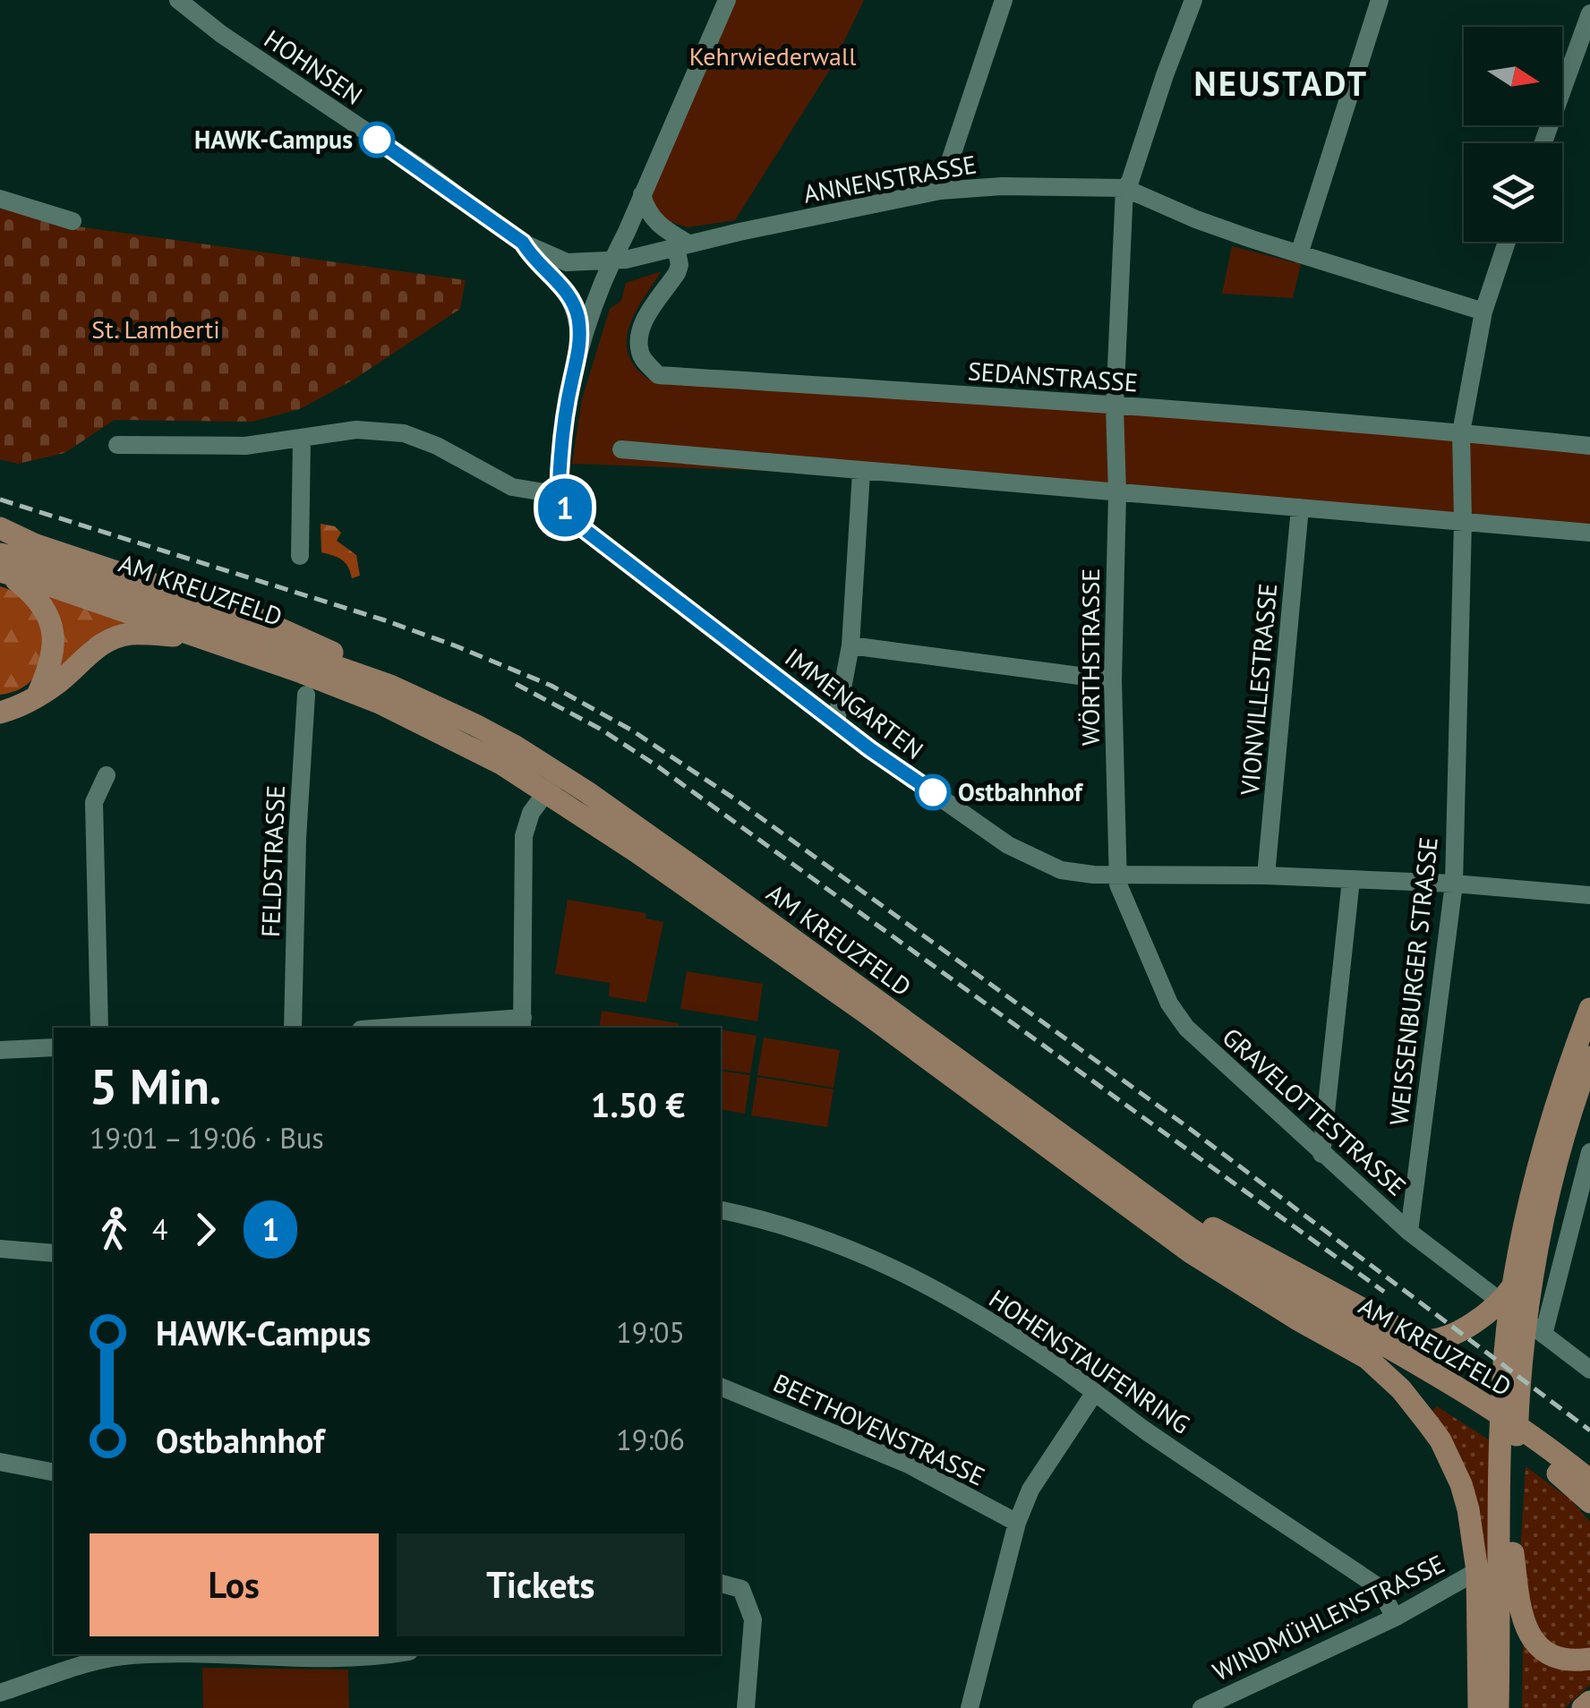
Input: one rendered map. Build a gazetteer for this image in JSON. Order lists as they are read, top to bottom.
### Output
{
  "streets": {
    "main road": ["AM KREUZFELD"],
    "street": [
      "HOHNSEN",
      "ANNENSTRASSE",
      "SEDANSTRASSE",
      "WÖRTHSTRASSE",
      "VIONVILLESTRASSE",
      "IMMENGARTEN",
      "FELDSTRASSE",
      "WEISSENBURGER STRASSE",
      "GRAVELOTTESTRASSE",
      "HOHENSTAUFENRING",
      "BEETHOVENSTRASSE",
      "WINDMÜHLENSTRASSE"
    ]
  },
  "crossings": [
    ["HOHNSEN", "ANNENSTRASSE"],
    ["ANNENSTRASSE", "SEDANSTRASSE"],
    ["ANNENSTRASSE", "WÖRTHSTRASSE"],
    ["ANNENSTRASSE", "WEISSENBURGER STRASSE"],
    ["SEDANSTRASSE", "WÖRTHSTRASSE"],
    ["SEDANSTRASSE", "WEISSENBURGER STRASSE"],
    ["AM KREUZFELD", "WINDMÜHLENSTRASSE"],
    ["WÖRTHSTRASSE", "IMMENGARTEN"],
    ["WÖRTHSTRASSE", "GRAVELOTTESTRASSE"],
    ["VIONVILLESTRASSE", "IMMENGARTEN"],
    ["IMMENGARTEN", "WEISSENBURGER STRASSE"],
    ["IMMENGARTEN", "GRAVELOTTESTRASSE"],
    ["WEISSENBURGER STRASSE", "GRAVELOTTESTRASSE"],
    ["HOHENSTAUFENRING", "WINDMÜHLENSTRASSE"]
  ],
  "districts": ["NEUSTADT"],
  "parks": ["Kehrwiederwall", "St. Lamberti"],
  "places": ["HAWK-Campus", "Ostbahnhof"],
  "lines": ["bus line 1"],
  "north": "right",
  "page": {
    "on_map": "1",
    "heading": ["5 Min.", "19:01 – 19:06 · Bus", "1.50 €"],
    "legs": ["4", "1"],
    "list": [
      {
        "name": "HAWK-Campus",
        "value": "19:05"
      },
      {
        "name": "Ostbahnhof",
        "value": "19:06"
      }
    ],
    "buttons": ["Los", "Tickets"]
  }
}
